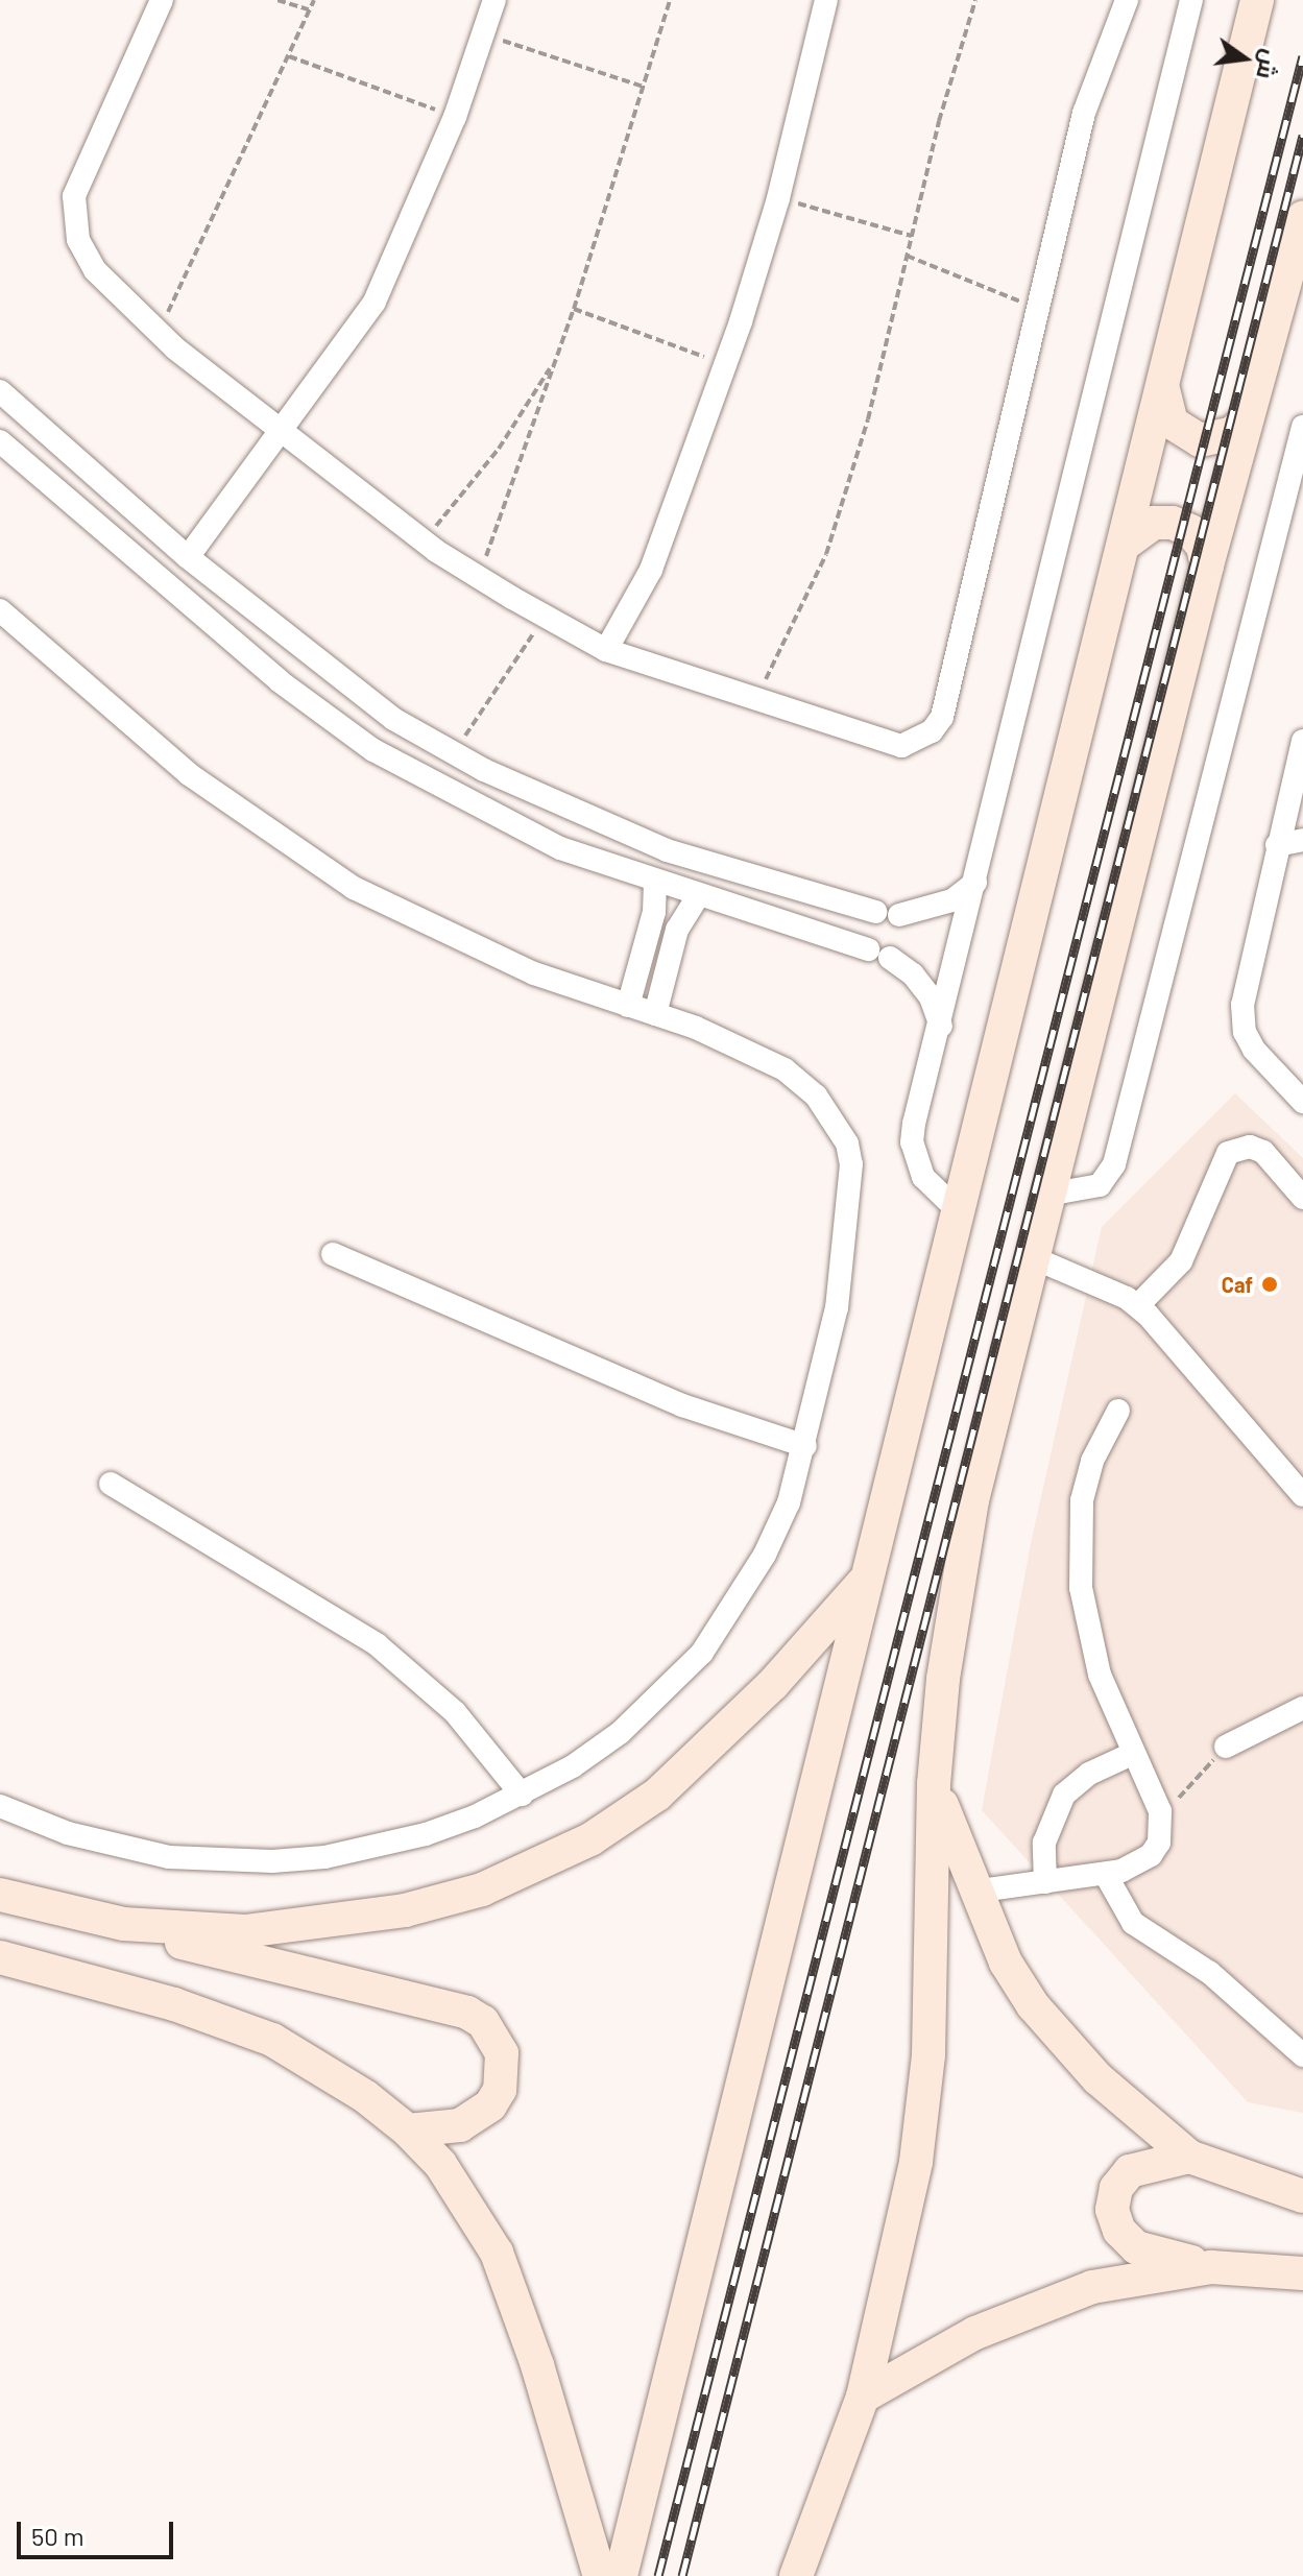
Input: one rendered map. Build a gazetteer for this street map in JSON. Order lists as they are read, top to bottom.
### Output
{
  "places": ["Caf"],
  "scale_bar": "50 m",
  "north": "right"
}
